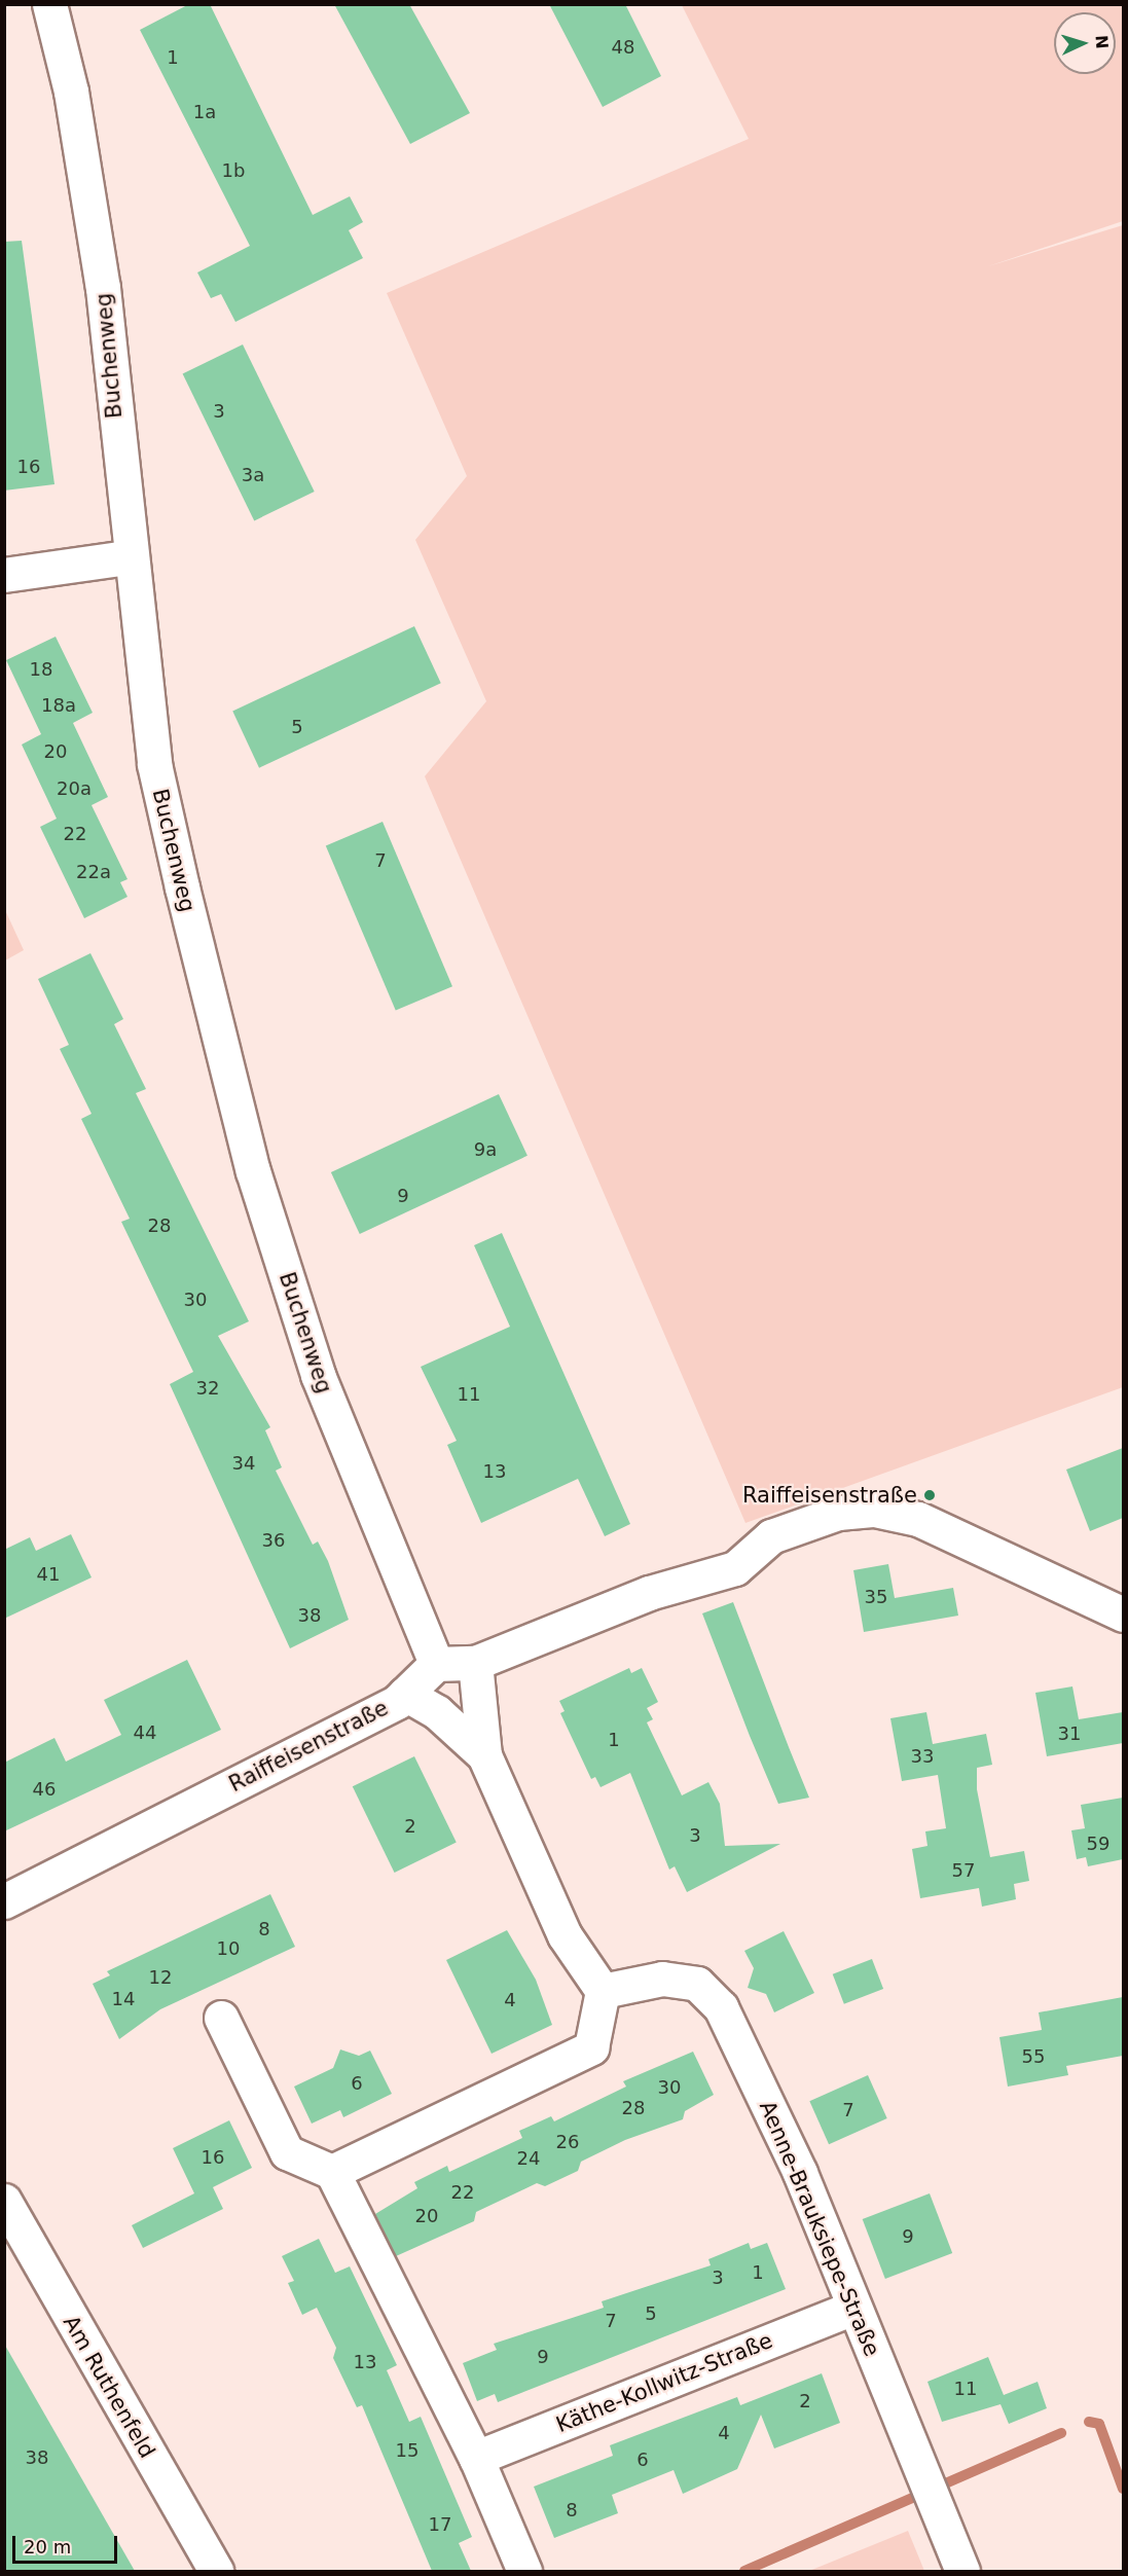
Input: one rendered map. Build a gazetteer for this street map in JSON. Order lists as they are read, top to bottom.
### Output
{
  "streets": {
    "street": [
      "Buchenweg",
      "Raiffeisenstraße",
      "Aenne-Brauksiepe-Straße",
      "Käthe-Kollwitz-Straße",
      "Am Ruthenfeld"
    ]
  },
  "crossings": [
    ["Buchenweg", "Raiffeisenstraße"],
    ["Aenne-Brauksiepe-Straße", "Käthe-Kollwitz-Straße"]
  ],
  "places": ["Raiffeisenstraße"],
  "house_numbers": [
    "48",
    "1",
    "1a",
    "1b",
    "3",
    "16",
    "3a",
    "18",
    "18a",
    "5",
    "20",
    "20a",
    "22",
    "7",
    "22a",
    "9a",
    "9",
    "28",
    "30",
    "32",
    "11",
    "34",
    "13",
    "36",
    "41",
    "35",
    "38",
    "44",
    "31",
    "1",
    "33",
    "46",
    "2",
    "3",
    "59",
    "57",
    "8",
    "10",
    "12",
    "14",
    "4",
    "55",
    "6",
    "30",
    "28",
    "7",
    "26",
    "16",
    "24",
    "22",
    "20",
    "9",
    "1",
    "3",
    "5",
    "7",
    "9",
    "13",
    "11",
    "2",
    "4",
    "15",
    "38",
    "6",
    "8",
    "17"
  ],
  "scale_bar": "20 m",
  "north": "right"
}
